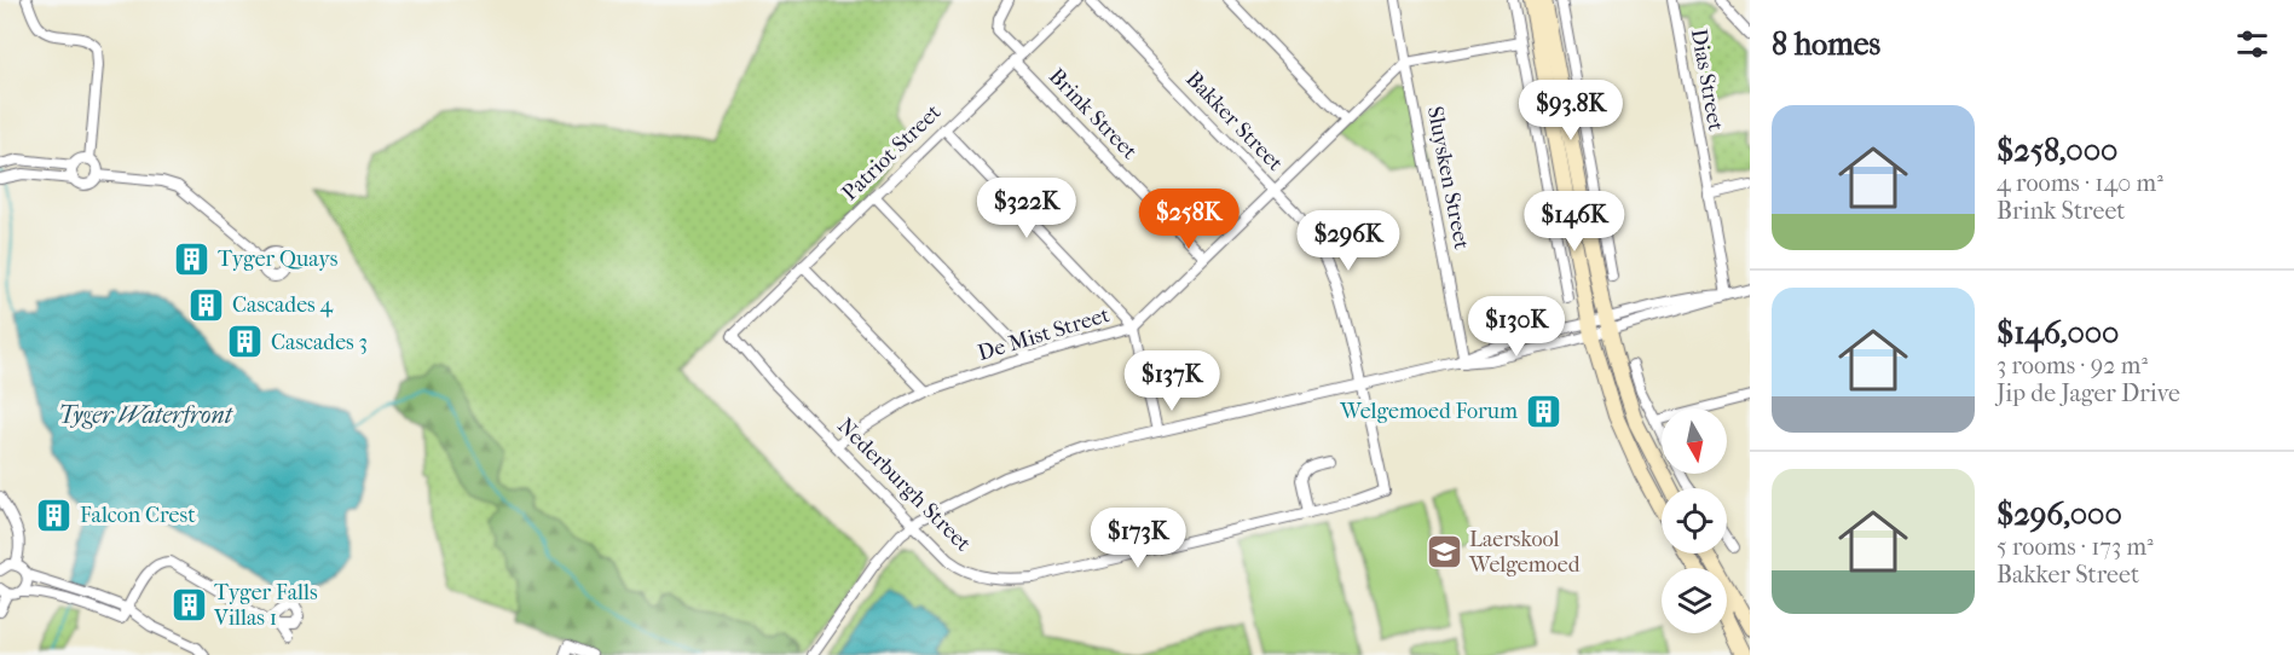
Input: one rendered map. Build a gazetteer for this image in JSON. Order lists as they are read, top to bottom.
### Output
{
  "streets": {
    "street": [
      "Dias Street",
      "Brink Street",
      "Bakker Street",
      "Patriot Street",
      "Sluysken Street",
      "De Mist Street",
      "Nederburgh Street"
    ]
  },
  "crossings": [
    ["Brink Street", "Patriot Street"],
    ["Brink Street", "De Mist Street"],
    ["Bakker Street", "De Mist Street"],
    ["Bakker Street", "Nederburgh Street"],
    ["Patriot Street", "Nederburgh Street"],
    ["Sluysken Street", "De Mist Street"],
    ["De Mist Street", "Nederburgh Street"]
  ],
  "water": ["Tyger Waterfront"],
  "places": {
    "building": [
      "Tyger Quays",
      "Cascades 4",
      "Cascades 3",
      "Welgemoed Forum",
      "Falcon Crest",
      "Tyger Falls Villas 1"
    ],
    "school or university": ["Laerskool Welgemoed"]
  },
  "north": "bottom",
  "page": {
    "heading": "8 homes",
    "price": [
      "$93.8K",
      "$322K",
      "$258K",
      "$146K",
      "$296K",
      "$130K",
      "$137K",
      "$173K"
    ],
    "list": [
      {
        "name": "$258,000",
        "note": "4 rooms · 140 m² · Brink Street"
      },
      {
        "name": "$146,000",
        "note": "3 rooms · 92 m² · Jip de Jager Drive"
      },
      {
        "name": "$296,000",
        "note": "5 rooms · 173 m² · Bakker Street"
      }
    ]
  }
}
